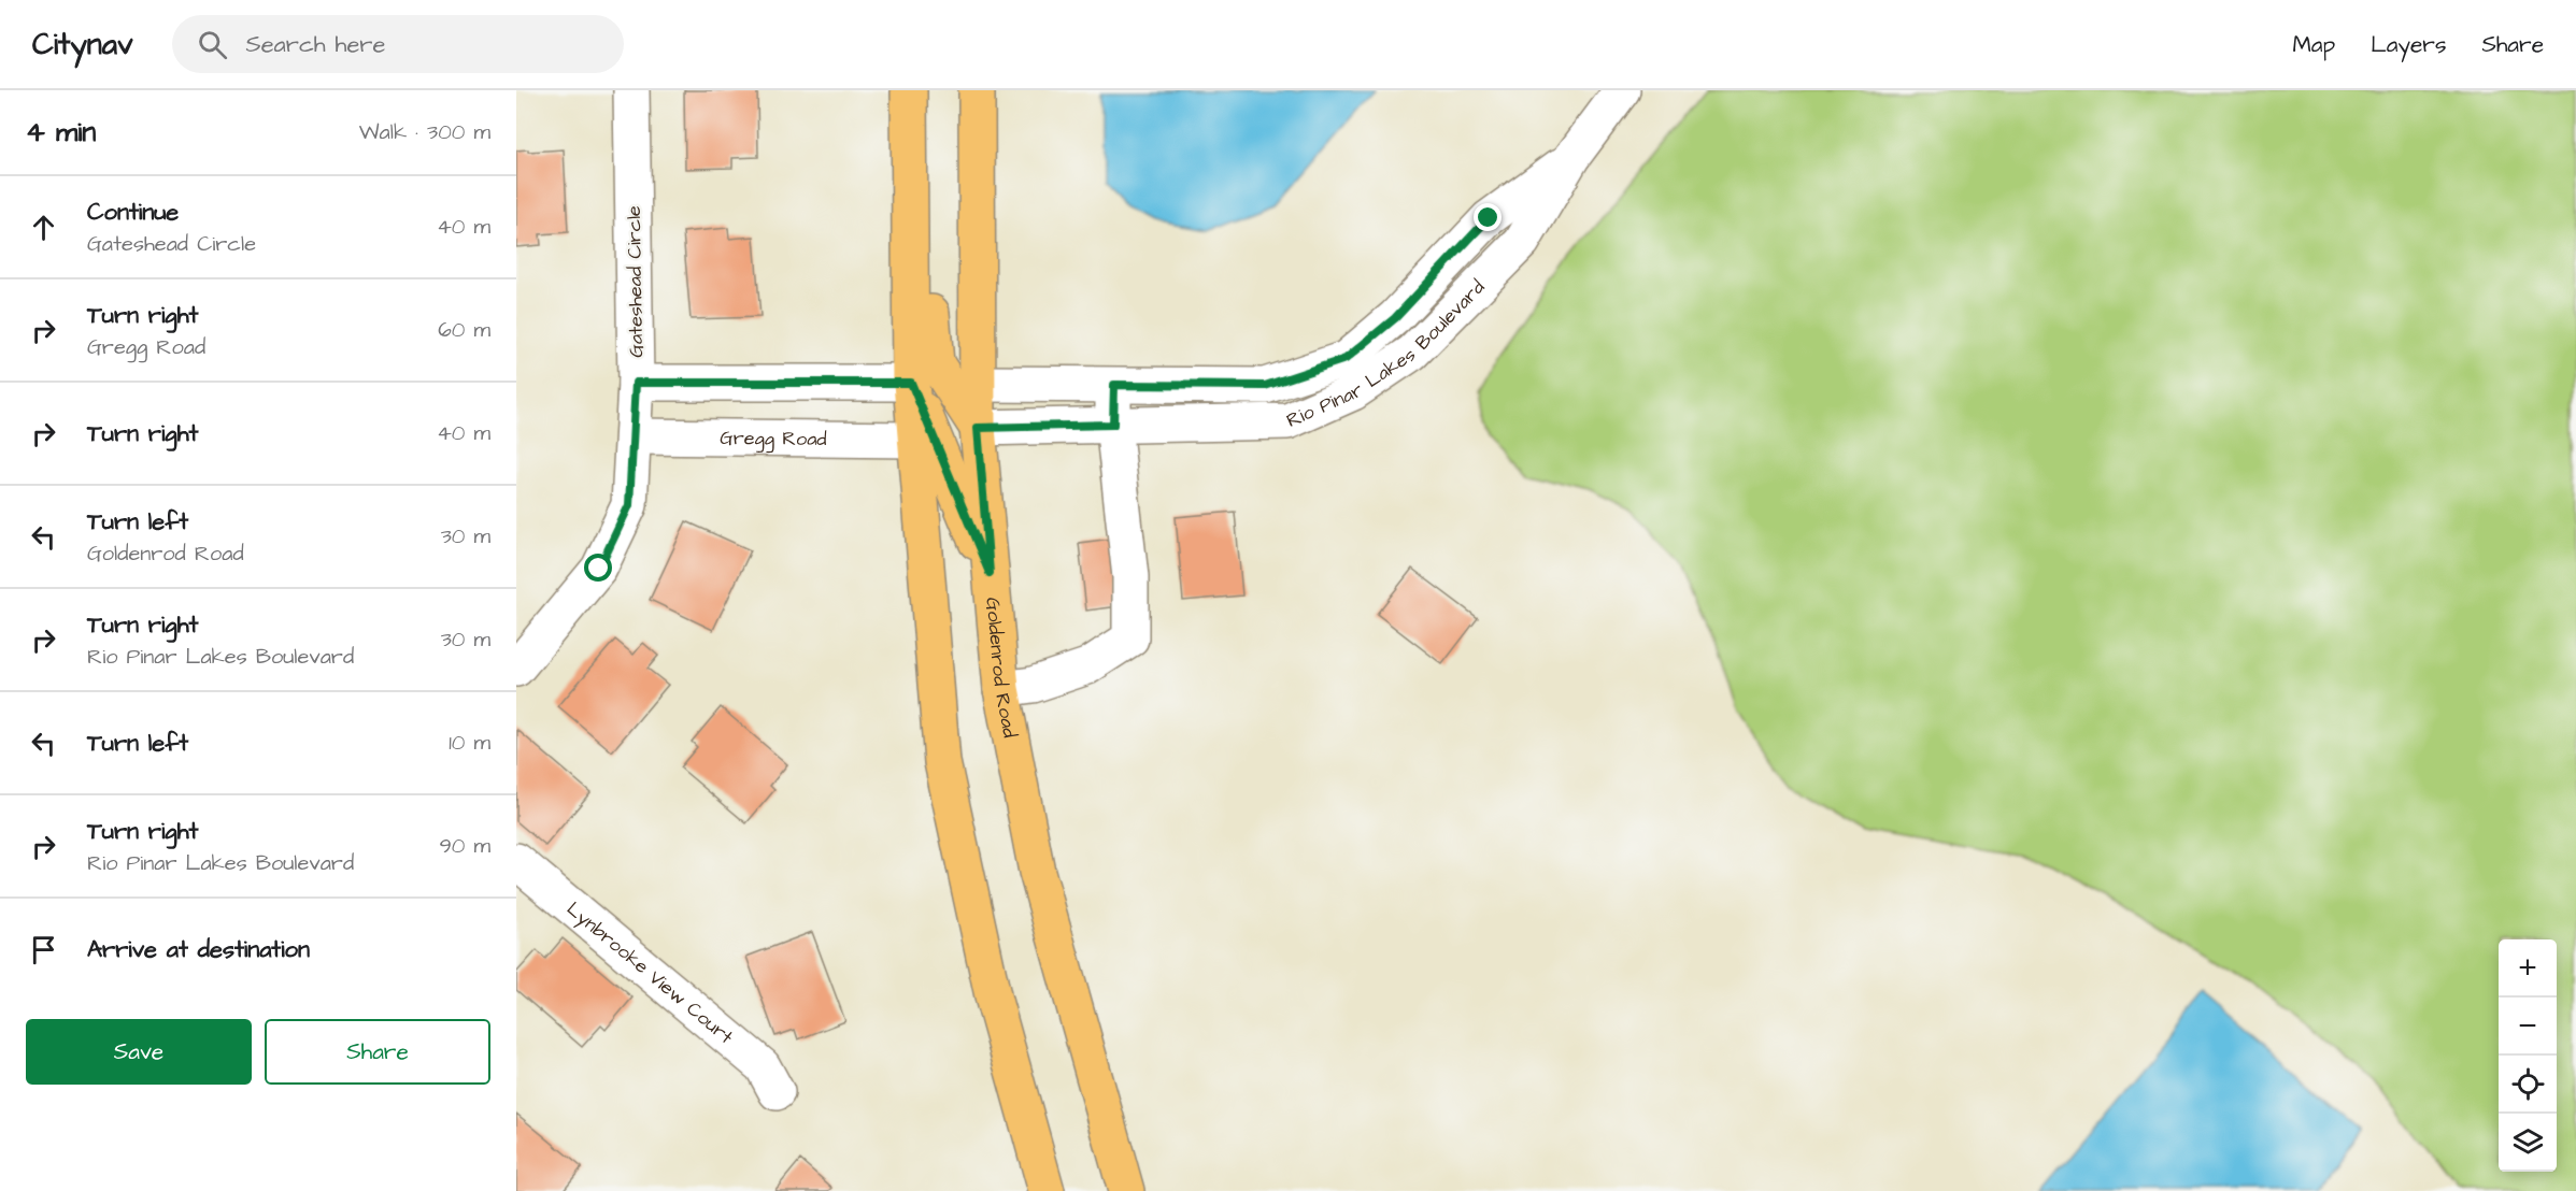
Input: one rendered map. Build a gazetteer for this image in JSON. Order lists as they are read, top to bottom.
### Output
{
  "streets": {
    "main road": ["Goldenrod Road"],
    "street": [
      "Gateshead Circle",
      "Rio Pinar Lakes Boulevard",
      "Gregg Road",
      "Lynbrooke View Court"
    ]
  },
  "crossings": [
    ["Gateshead Circle", "Gregg Road"],
    ["Rio Pinar Lakes Boulevard", "Goldenrod Road"]
  ],
  "page": {
    "header": "Citynav",
    "search": "Search here",
    "nav": ["Map", "Layers", "Share"],
    "heading": ["4 min", "Walk · 300 m"],
    "list": [
      ["Continue", "Gateshead Circle", "40 m"],
      ["Turn right", "Gregg Road", "60 m"],
      ["Turn right", "40 m"],
      ["Turn left", "Goldenrod Road", "30 m"],
      ["Turn right", "Rio Pinar Lakes Boulevard", "30 m"],
      ["Turn left", "10 m"],
      ["Turn right", "Rio Pinar Lakes Boulevard", "90 m"],
      "Arrive at destination"
    ],
    "map_buttons": ["+", "−"],
    "buttons": ["Save", "Share"]
  }
}
